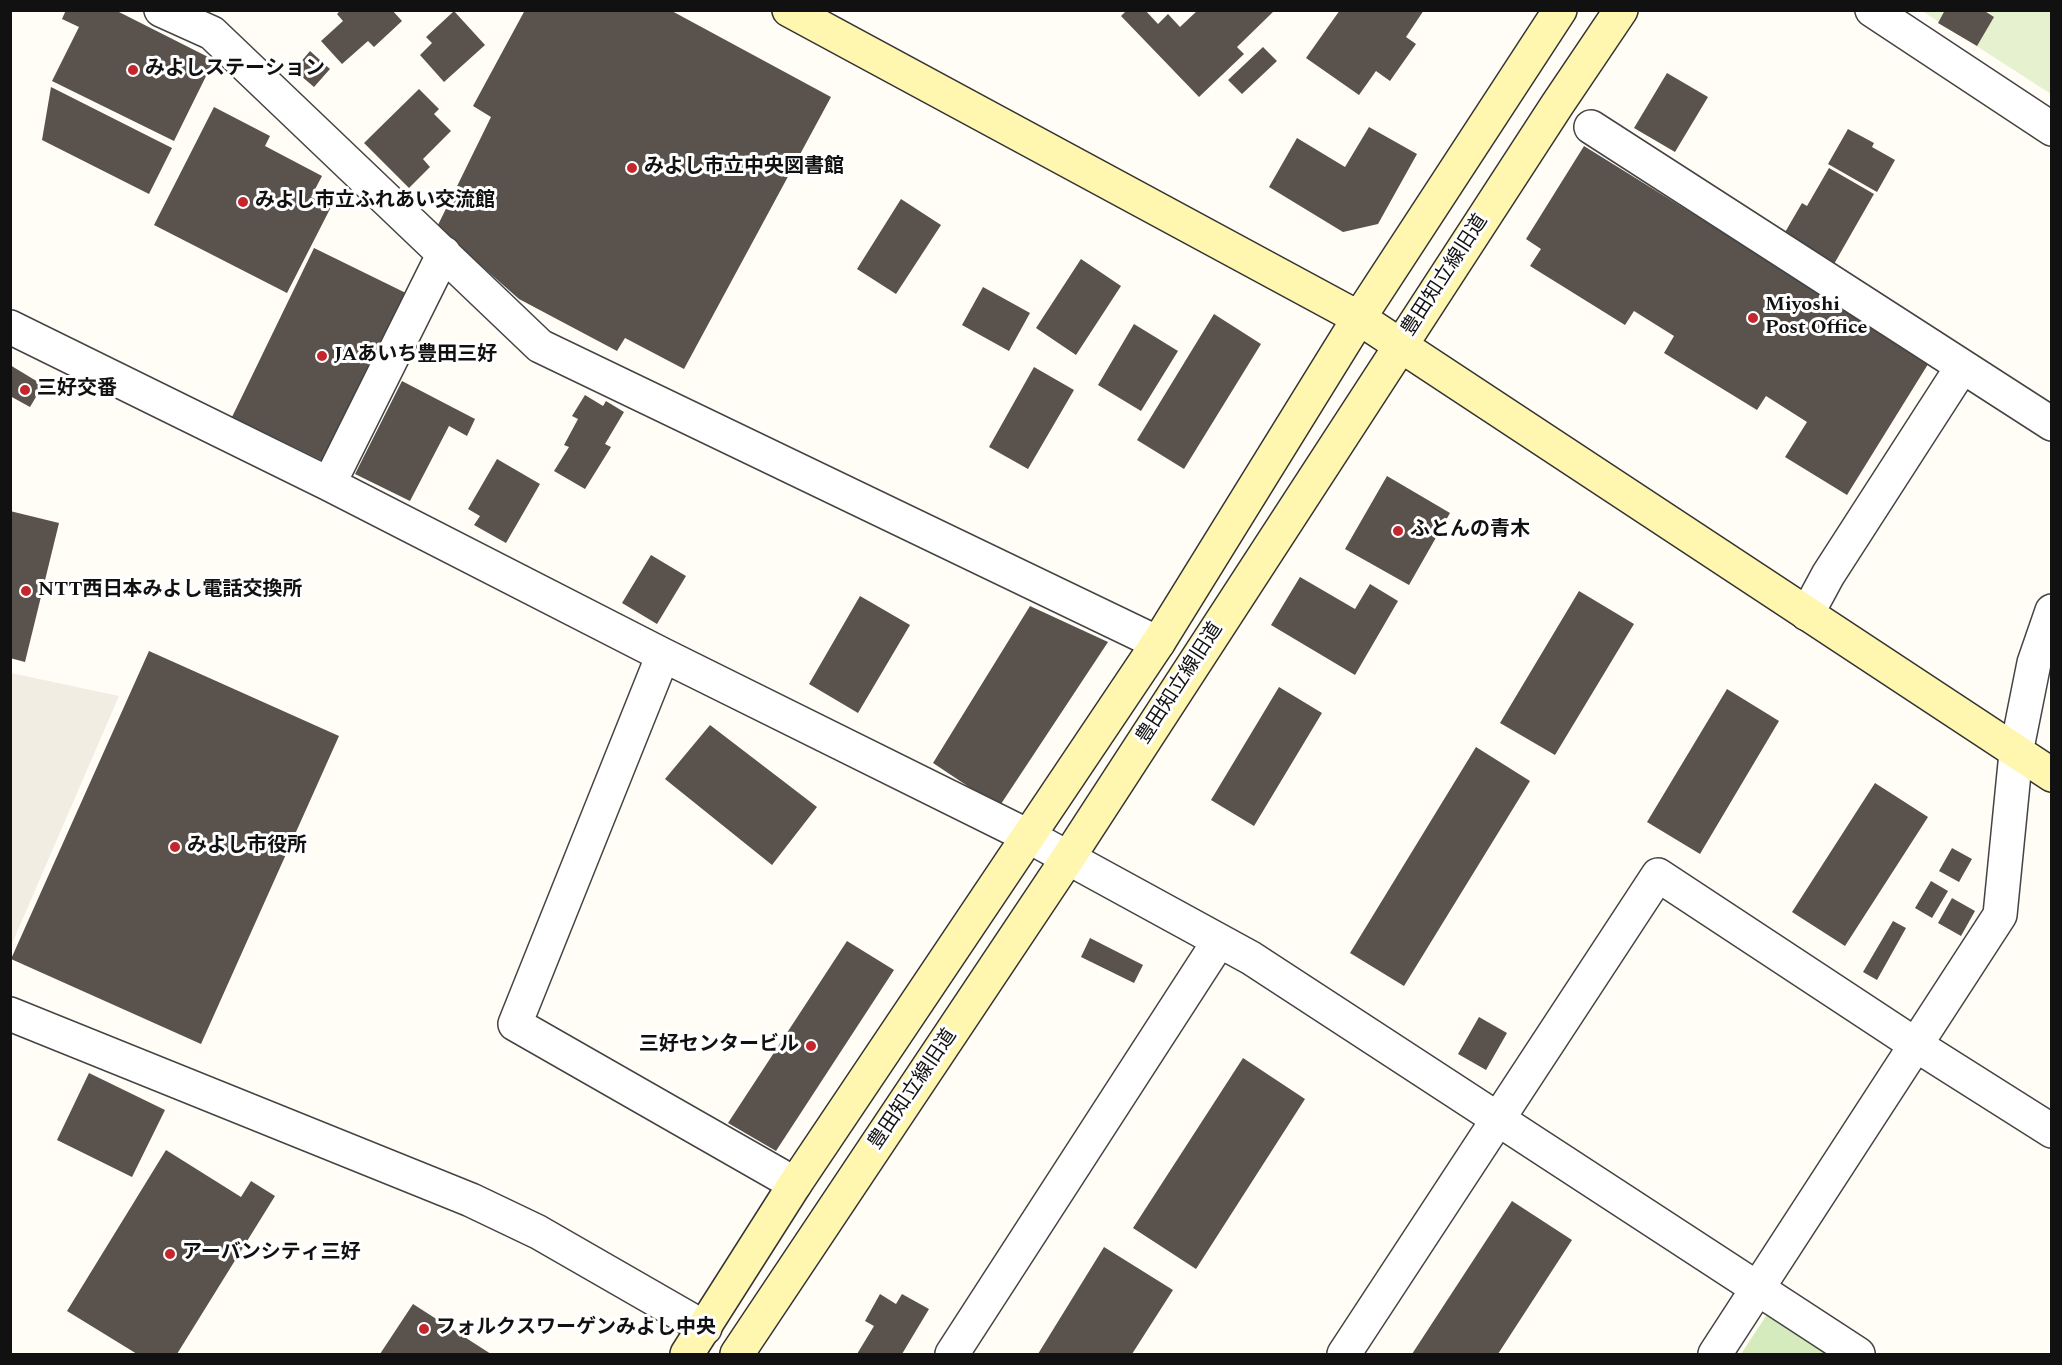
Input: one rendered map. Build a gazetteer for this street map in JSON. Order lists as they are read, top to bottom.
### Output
{
  "streets": {
    "street": ["豊田知立線旧道"]
  },
  "places": [
    "みよしステーション",
    "みよし市立中央図書館",
    "みよし市立ふれあい交流館",
    "Miyoshi Post Office",
    "JAあいち豊田三好",
    "三好交番",
    "ふとんの青木",
    "NTT西日本みよし電話交換所",
    "みよし市役所",
    "三好センタービル",
    "アーバンシティ三好",
    "フォルクスワーゲンみよし中央"
  ]
}
